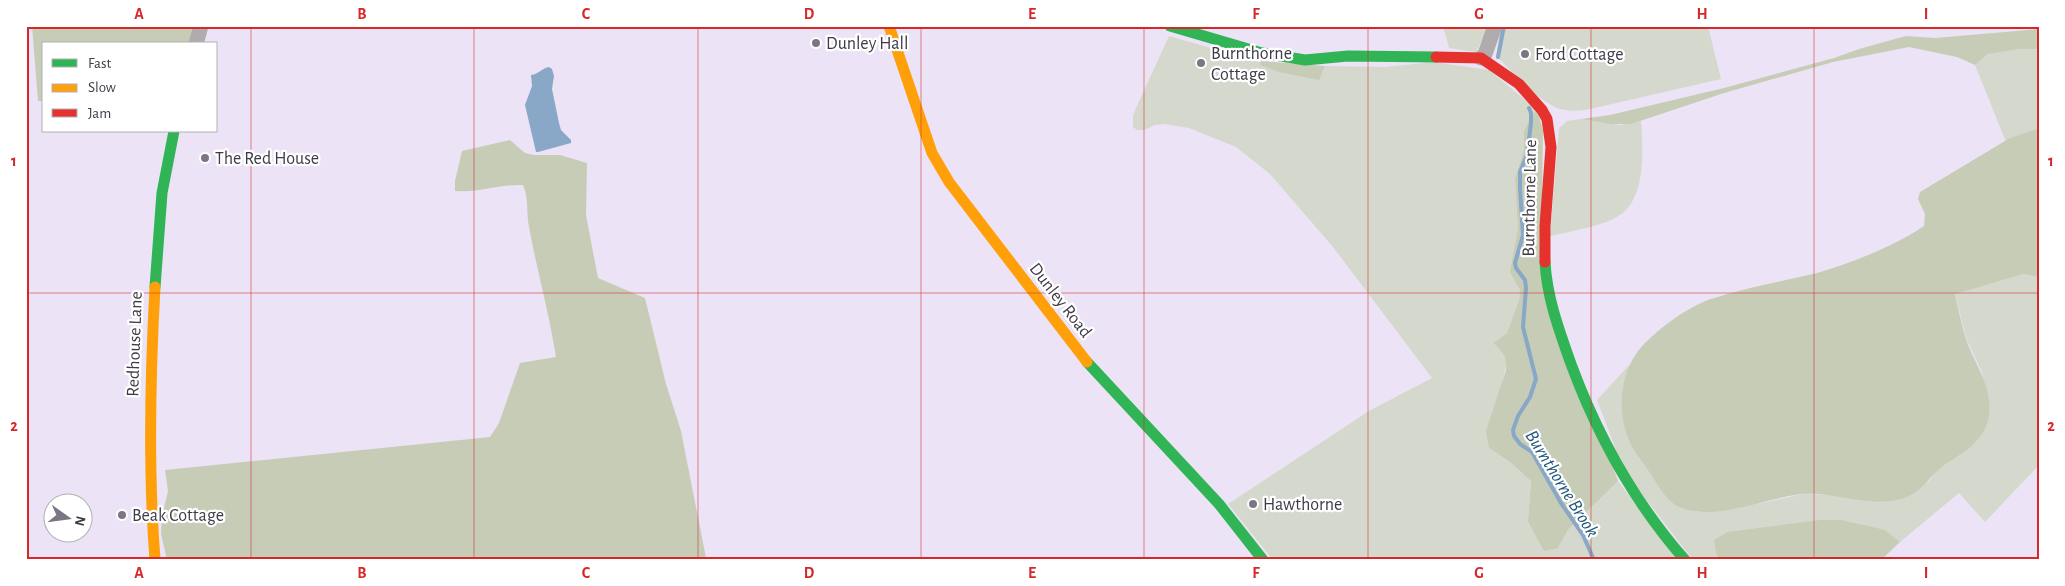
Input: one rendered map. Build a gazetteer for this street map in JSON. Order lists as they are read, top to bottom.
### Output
{
  "streets": {
    "street": ["Burnthorne Lane", "Dunley Road", "Redhouse Lane"]
  },
  "water": ["Burnthorne Brook"],
  "places": [
    "Dunley Hall",
    "Ford Cottage",
    "Burnthorne Cottage",
    "The Red House",
    "Hawthorne",
    "Beak Cottage"
  ],
  "legend": ["Fast", "Slow", "Jam"],
  "north": "right",
  "grid": {
    "columns": [
      "A",
      "B",
      "C",
      "D",
      "E",
      "F",
      "G",
      "H",
      "I"
    ],
    "rows": ["1", "2"]
  }
}
